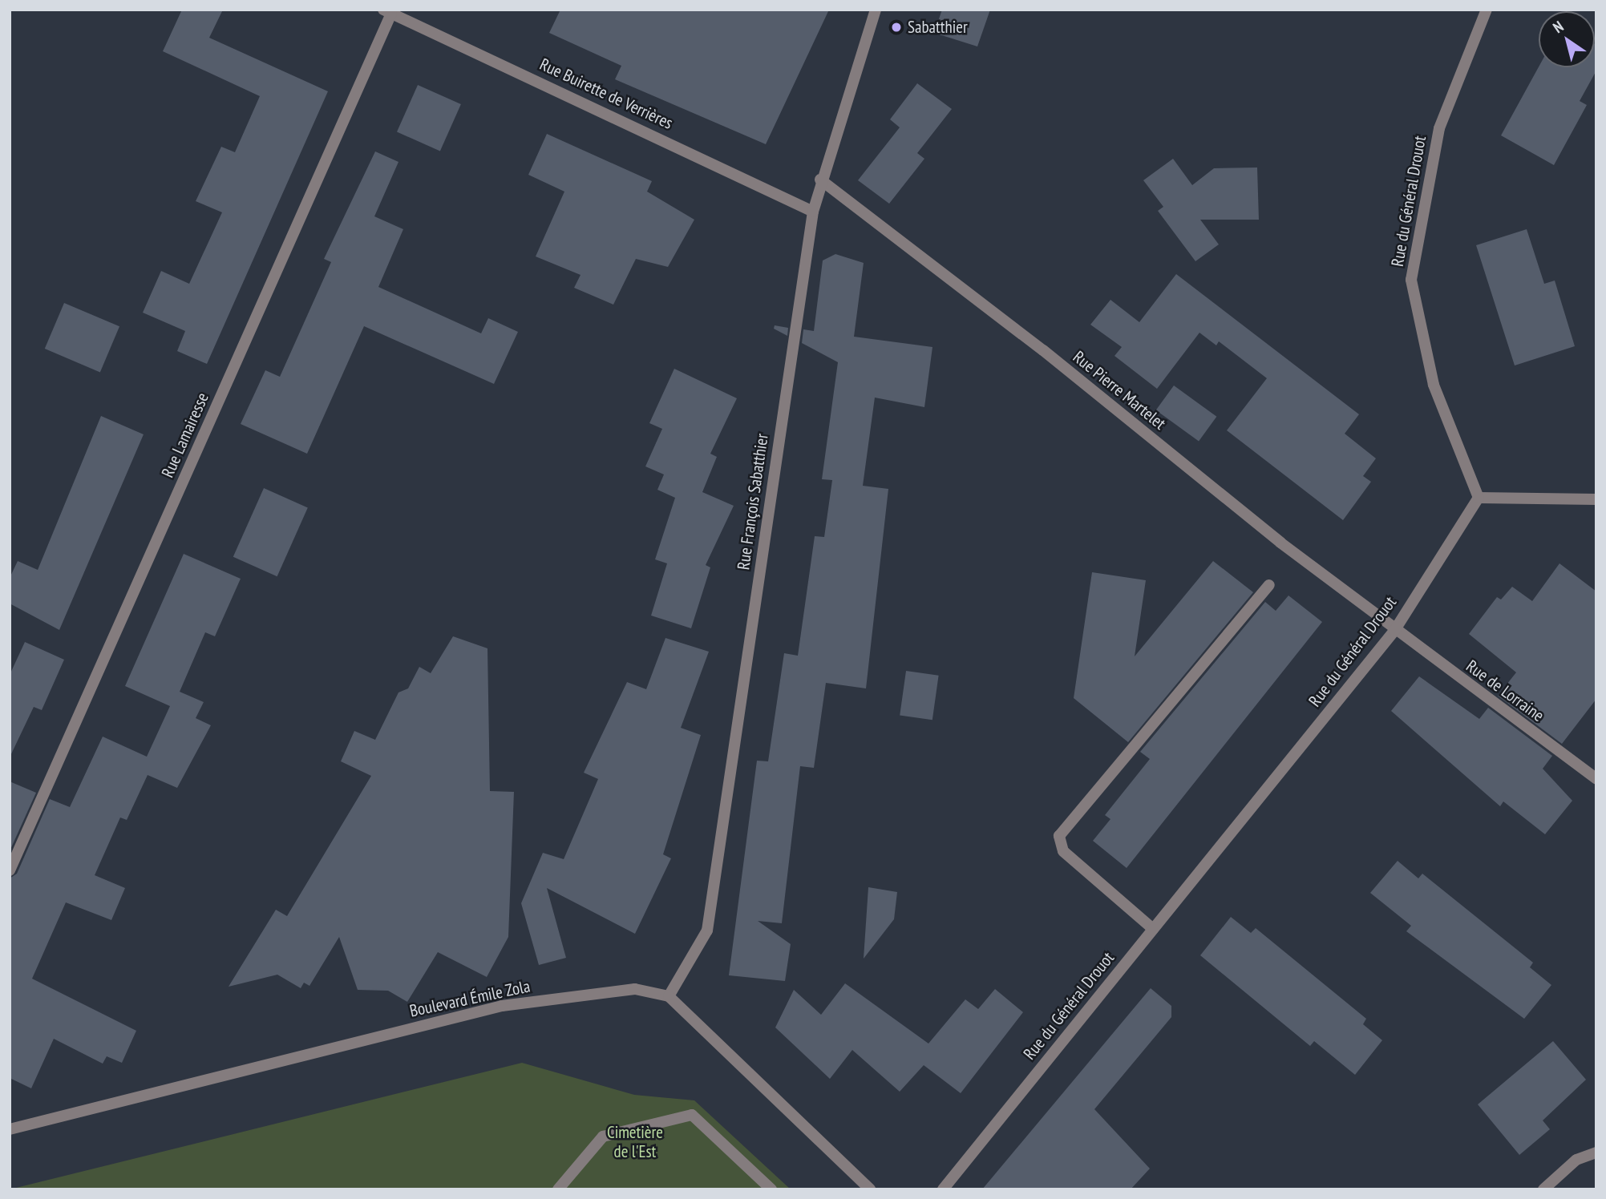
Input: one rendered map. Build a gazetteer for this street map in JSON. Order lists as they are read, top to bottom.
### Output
{
  "streets": {
    "street": [
      "Rue Buirette de Verrières",
      "Rue du Général Drouot",
      "Rue Pierre Martelet",
      "Rue Lamairesse",
      "Rue François Sabatthier",
      "Rue de Lorraine",
      "Boulevard Émile Zola"
    ]
  },
  "crossings": [
    ["Rue Buirette de Verrières", "Rue Lamairesse"],
    ["Rue Buirette de Verrières", "Rue François Sabatthier"],
    ["Rue du Général Drouot", "Rue Pierre Martelet"],
    ["Rue du Général Drouot", "Rue de Lorraine"],
    ["Rue Pierre Martelet", "Rue François Sabatthier"],
    ["Rue Pierre Martelet", "Rue de Lorraine"],
    ["Rue François Sabatthier", "Boulevard Émile Zola"]
  ],
  "parks": ["Cimetière de l'Est"],
  "places": ["Sabatthier"],
  "north": "top left"
}
